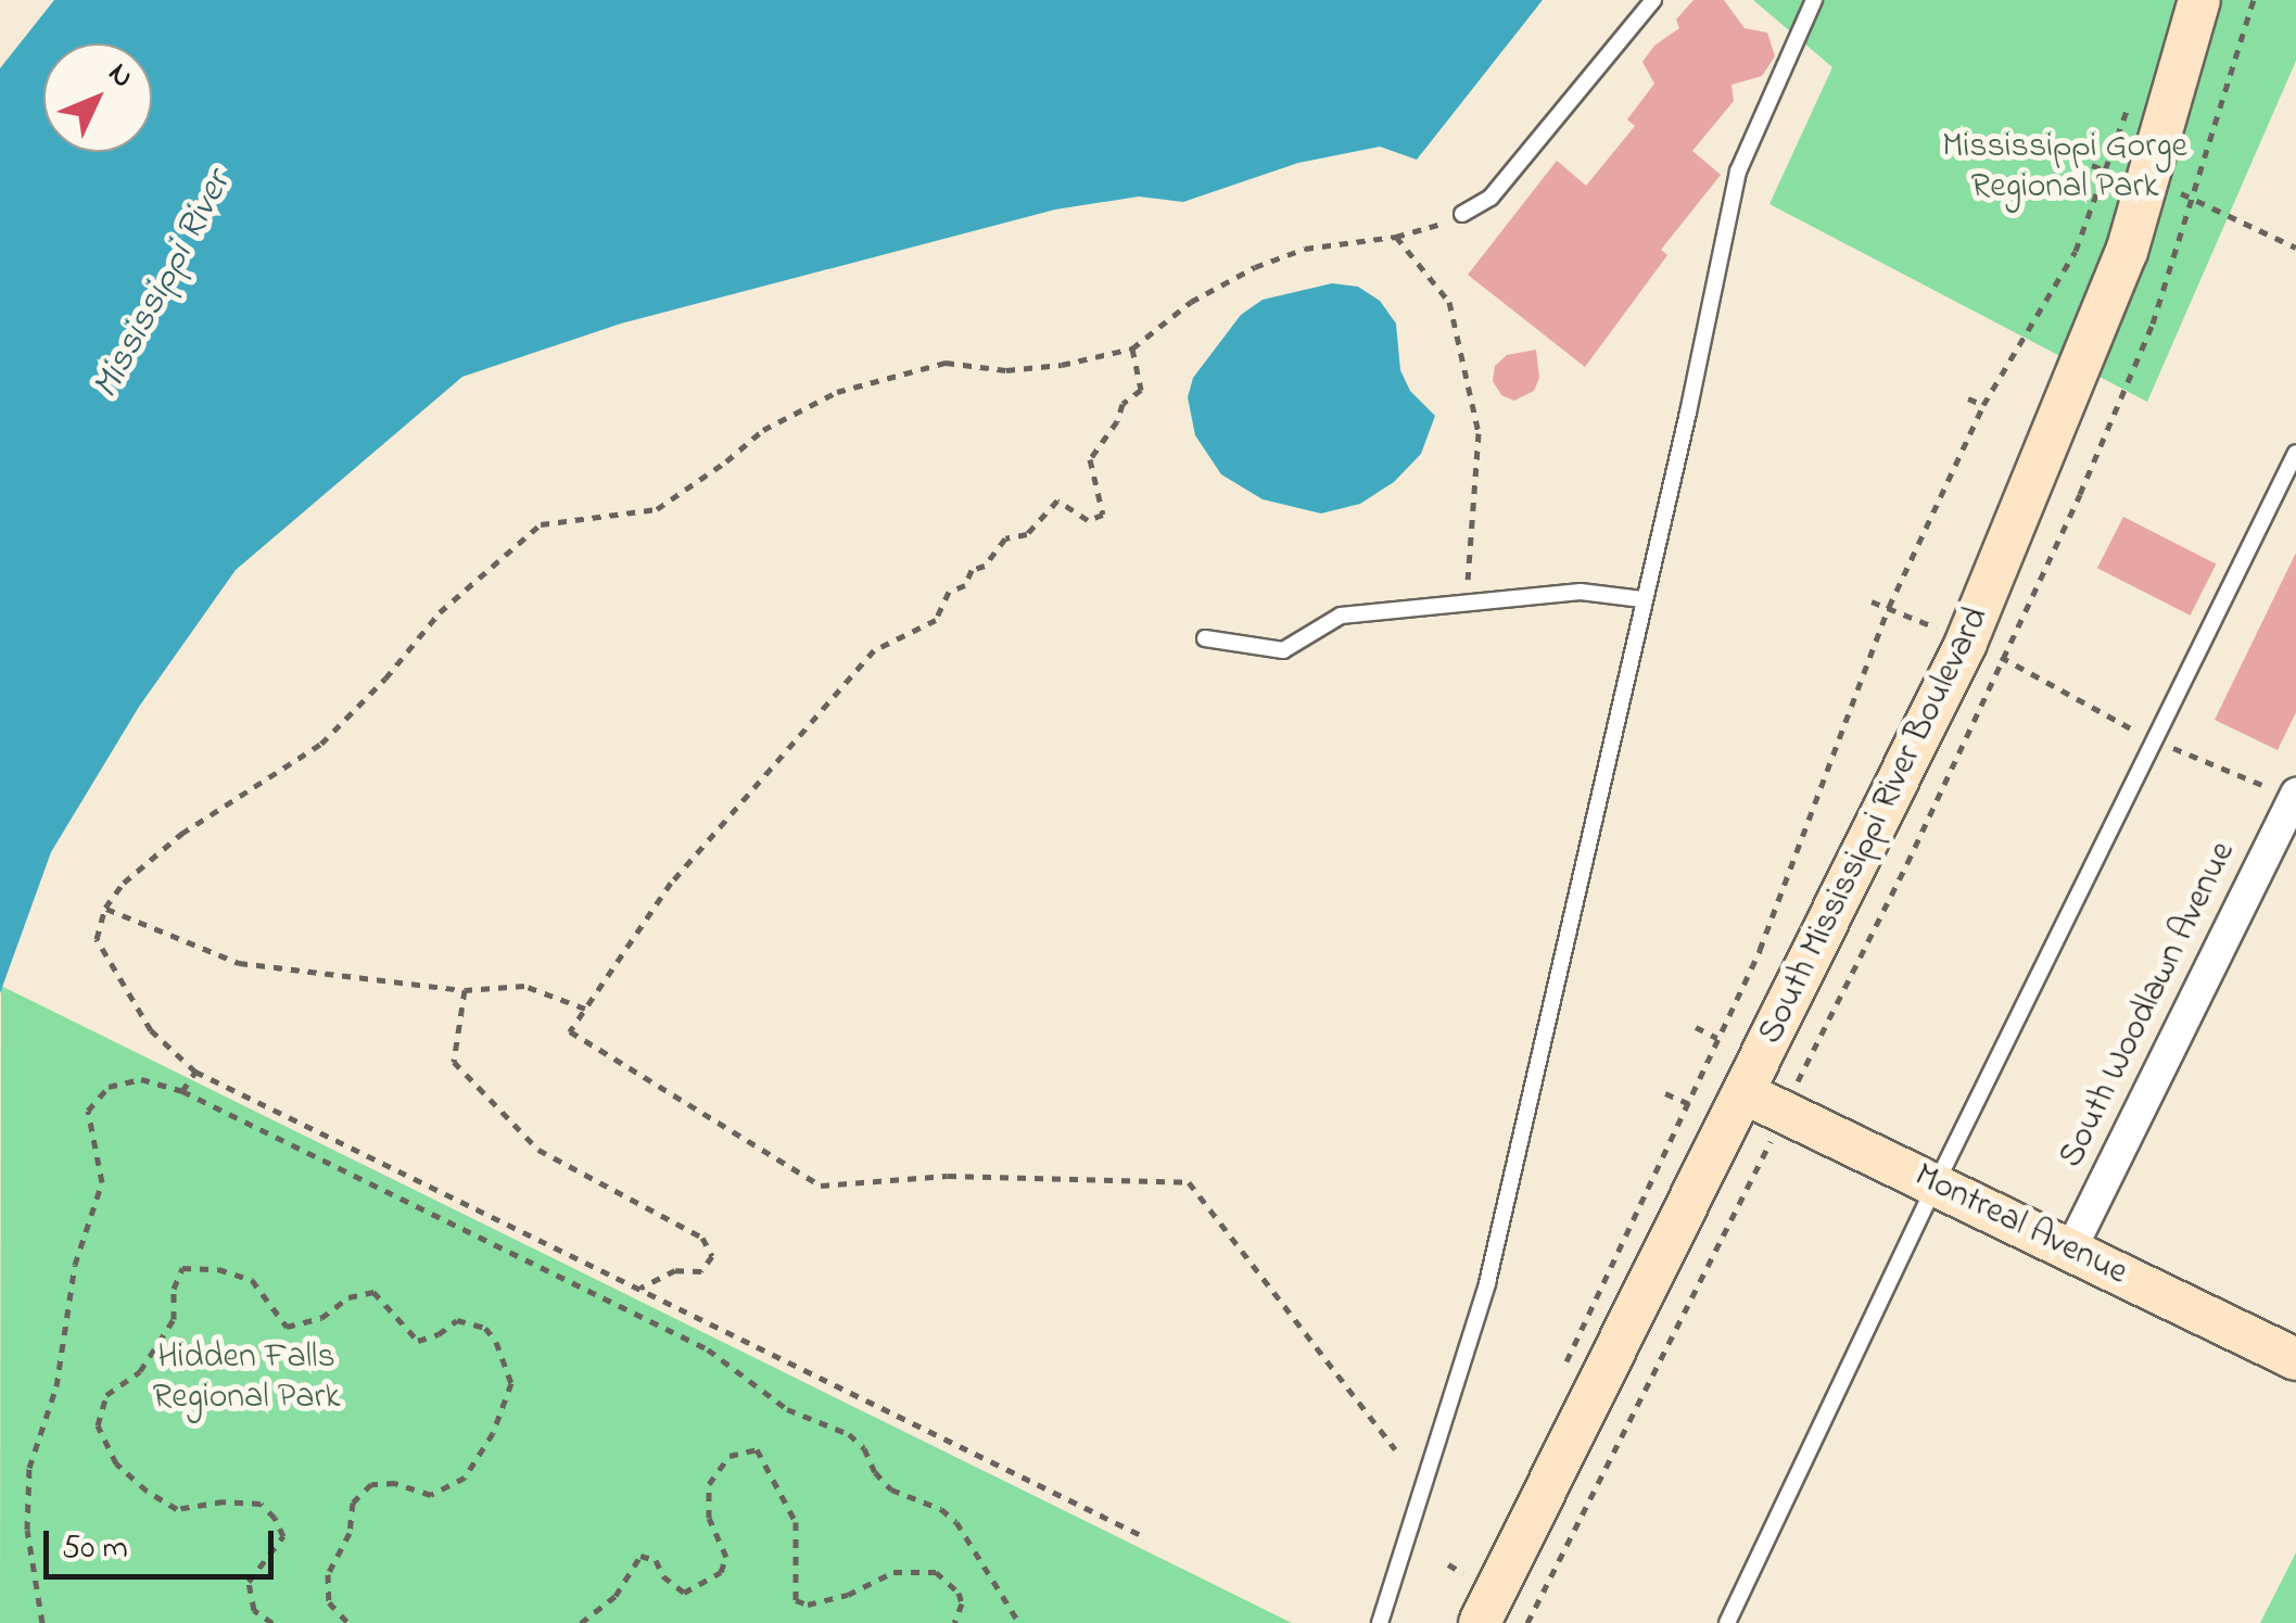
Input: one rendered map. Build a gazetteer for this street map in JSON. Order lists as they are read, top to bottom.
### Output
{
  "streets": {
    "street": ["South Mississippi River Boulevard", "South Woodlawn Avenue", "Montreal Avenue"]
  },
  "crossings": [
    ["South Mississippi River Boulevard", "Montreal Avenue"],
    ["South Woodlawn Avenue", "Montreal Avenue"]
  ],
  "water": ["Mississippi River"],
  "parks": ["Mississippi Gorge Regional Park", "Hidden Falls Regional Park"],
  "scale_bar": "50 m",
  "north": "top right"
}
